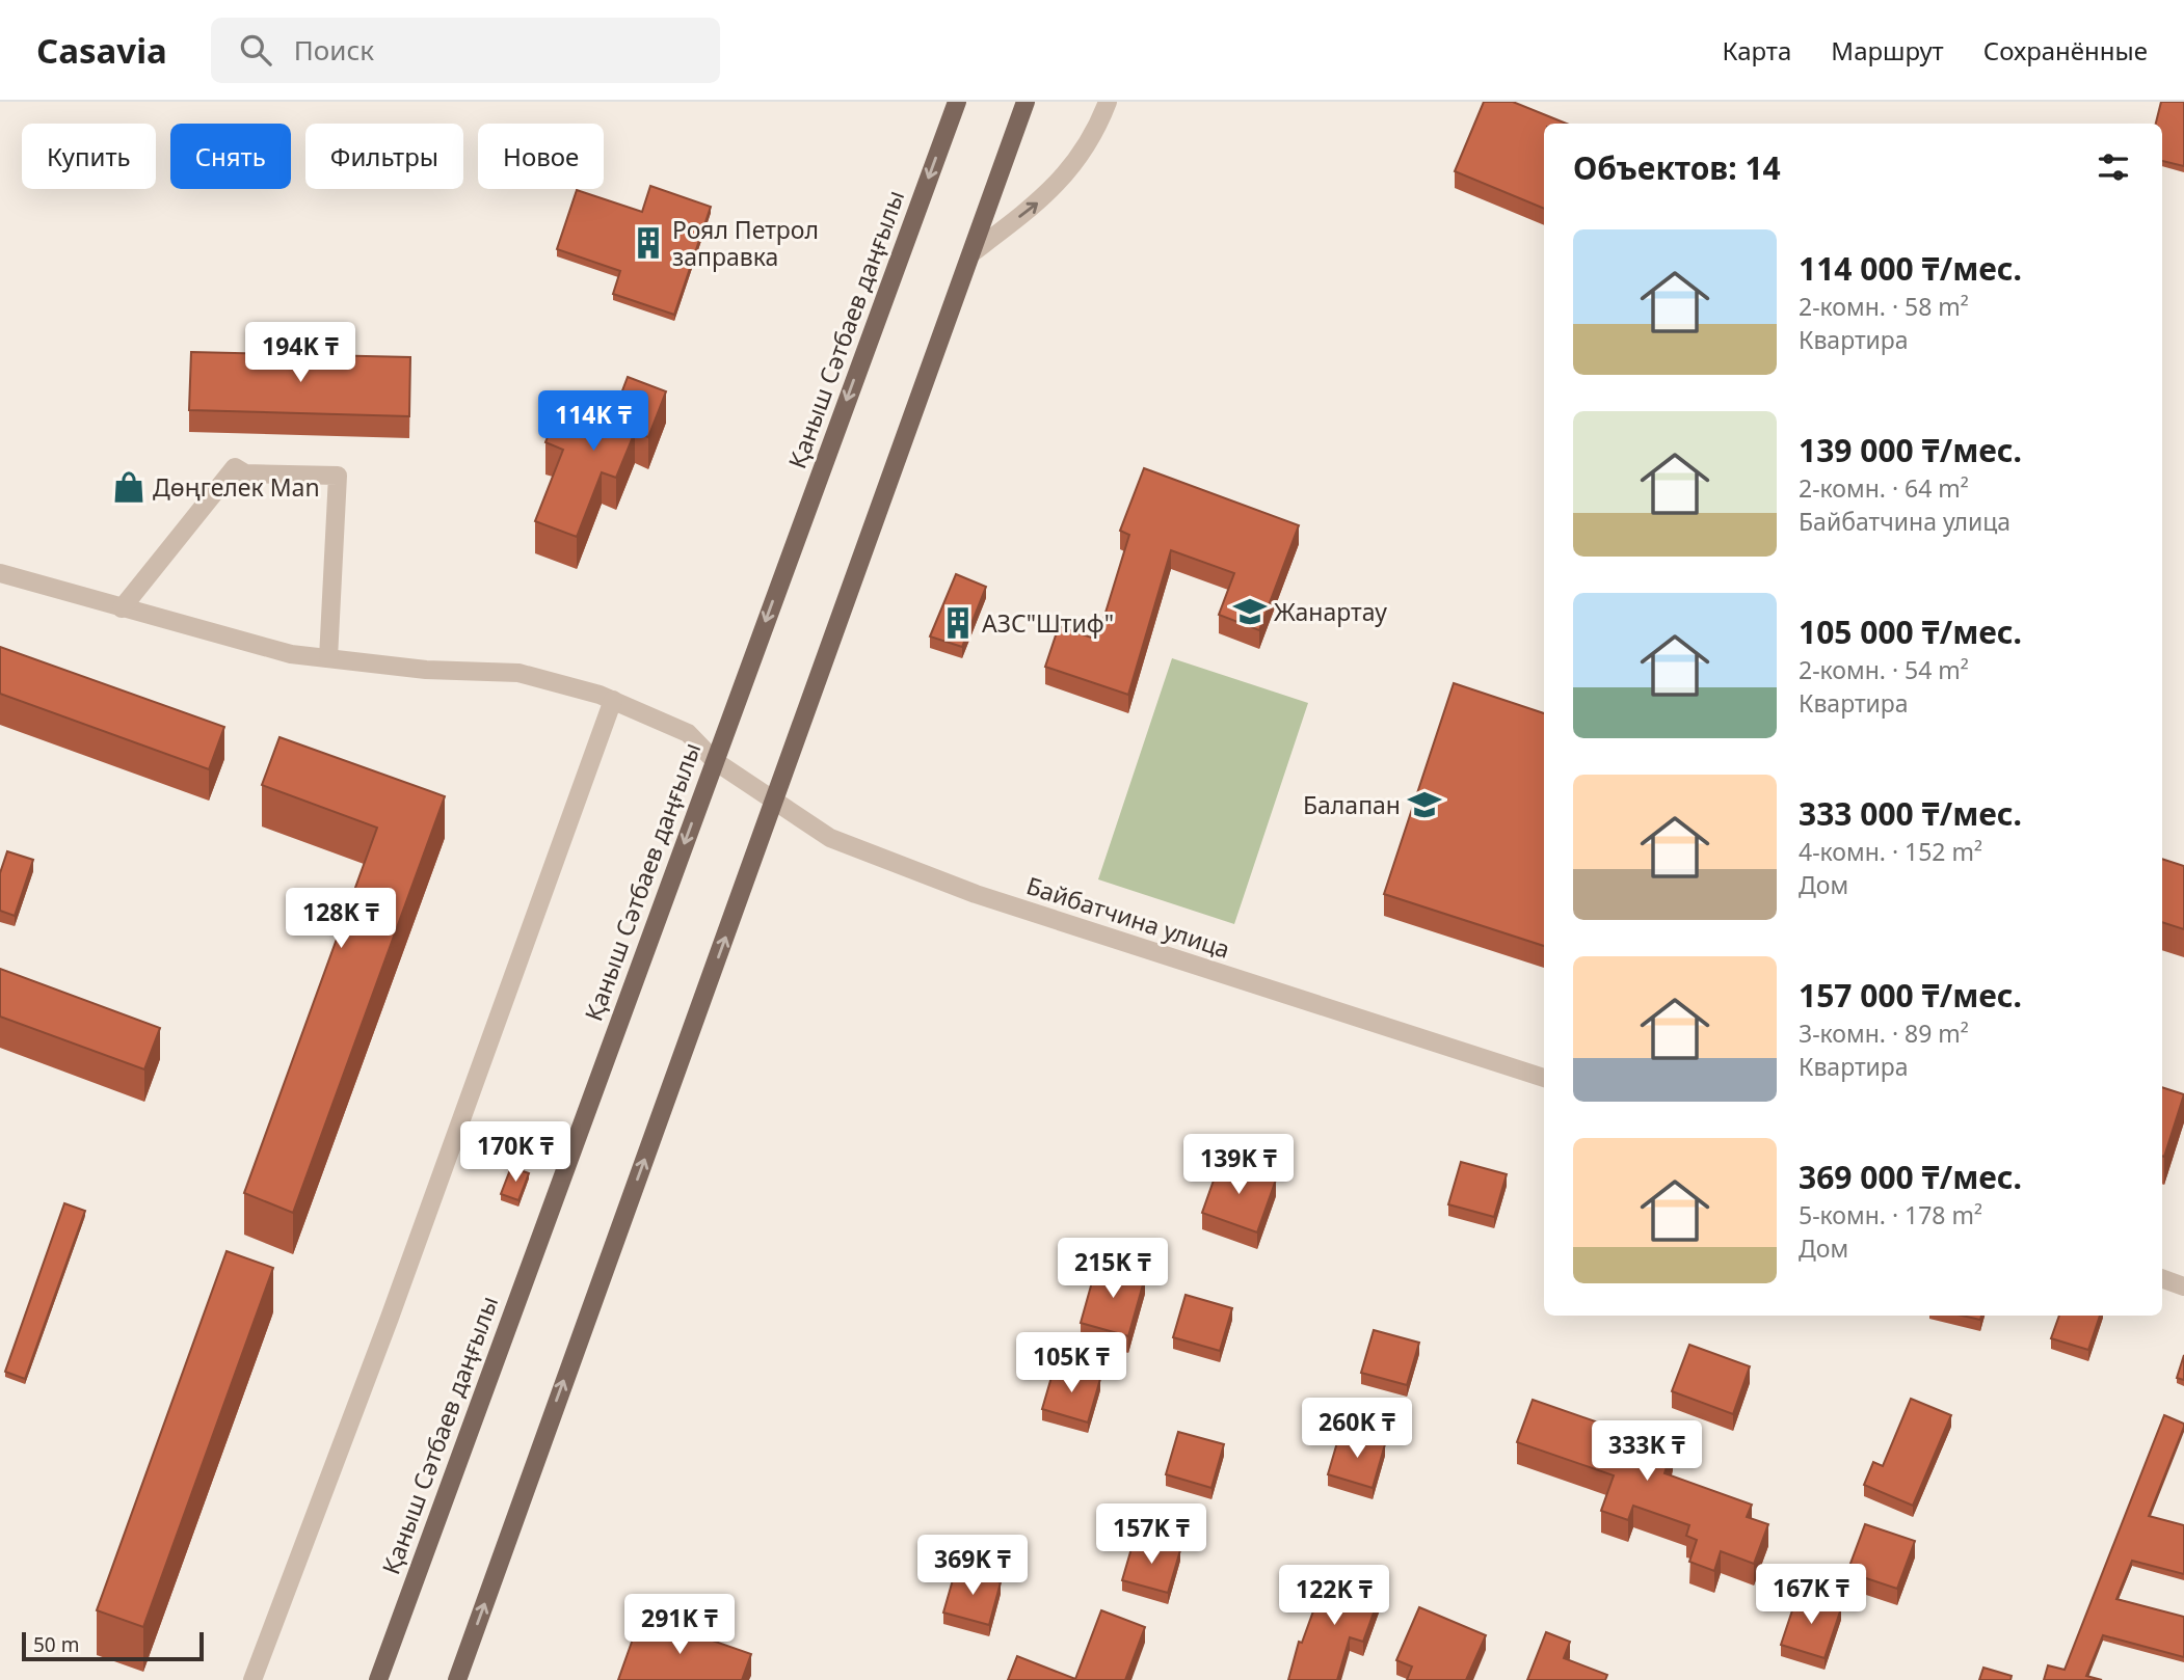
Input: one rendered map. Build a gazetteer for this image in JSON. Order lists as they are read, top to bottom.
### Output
{
  "streets": {
    "main road": ["Қаныш Сәтбаев даңғылы"],
    "street": ["Байбатчина улица"]
  },
  "crossings": [
    ["Қаныш Сәтбаев даңғылы", "Байбатчина улица"]
  ],
  "places": {
    "building": ["Роял Петрол заправка", "АЗС\"Штиф\""],
    "shop": ["Дөңгелек Man"],
    "school or university": ["Жанартау", "Балапан"]
  },
  "scale_bar": "50 m",
  "page": {
    "header": "Casavia",
    "search": "Поиск",
    "nav": ["Карта", "Маршрут", "Сохранённые"],
    "chip": [
      "Купить",
      "Снять",
      "Фильтры",
      "Новое"
    ],
    "heading": "Объектов: 14",
    "list": [
      {
        "name": "114 000 ₸/мес.",
        "note": "2-комн. · 58 m² · Квартира"
      },
      {
        "name": "139 000 ₸/мес.",
        "note": "2-комн. · 64 m² · Байбатчина улица"
      },
      {
        "name": "105 000 ₸/мес.",
        "note": "2-комн. · 54 m² · Квартира"
      },
      {
        "name": "333 000 ₸/мес.",
        "note": "4-комн. · 152 m² · Дом"
      },
      {
        "name": "157 000 ₸/мес.",
        "note": "3-комн. · 89 m² · Квартира"
      },
      {
        "name": "369 000 ₸/мес.",
        "note": "5-комн. · 178 m² · Дом"
      }
    ],
    "price": [
      "194K ₸",
      "114K ₸",
      "128K ₸",
      "170K ₸",
      "139K ₸",
      "215K ₸",
      "105K ₸",
      "260K ₸",
      "333K ₸",
      "157K ₸",
      "369K ₸",
      "167K ₸",
      "122K ₸",
      "291K ₸"
    ],
    "scale": "50 m"
  }
}
